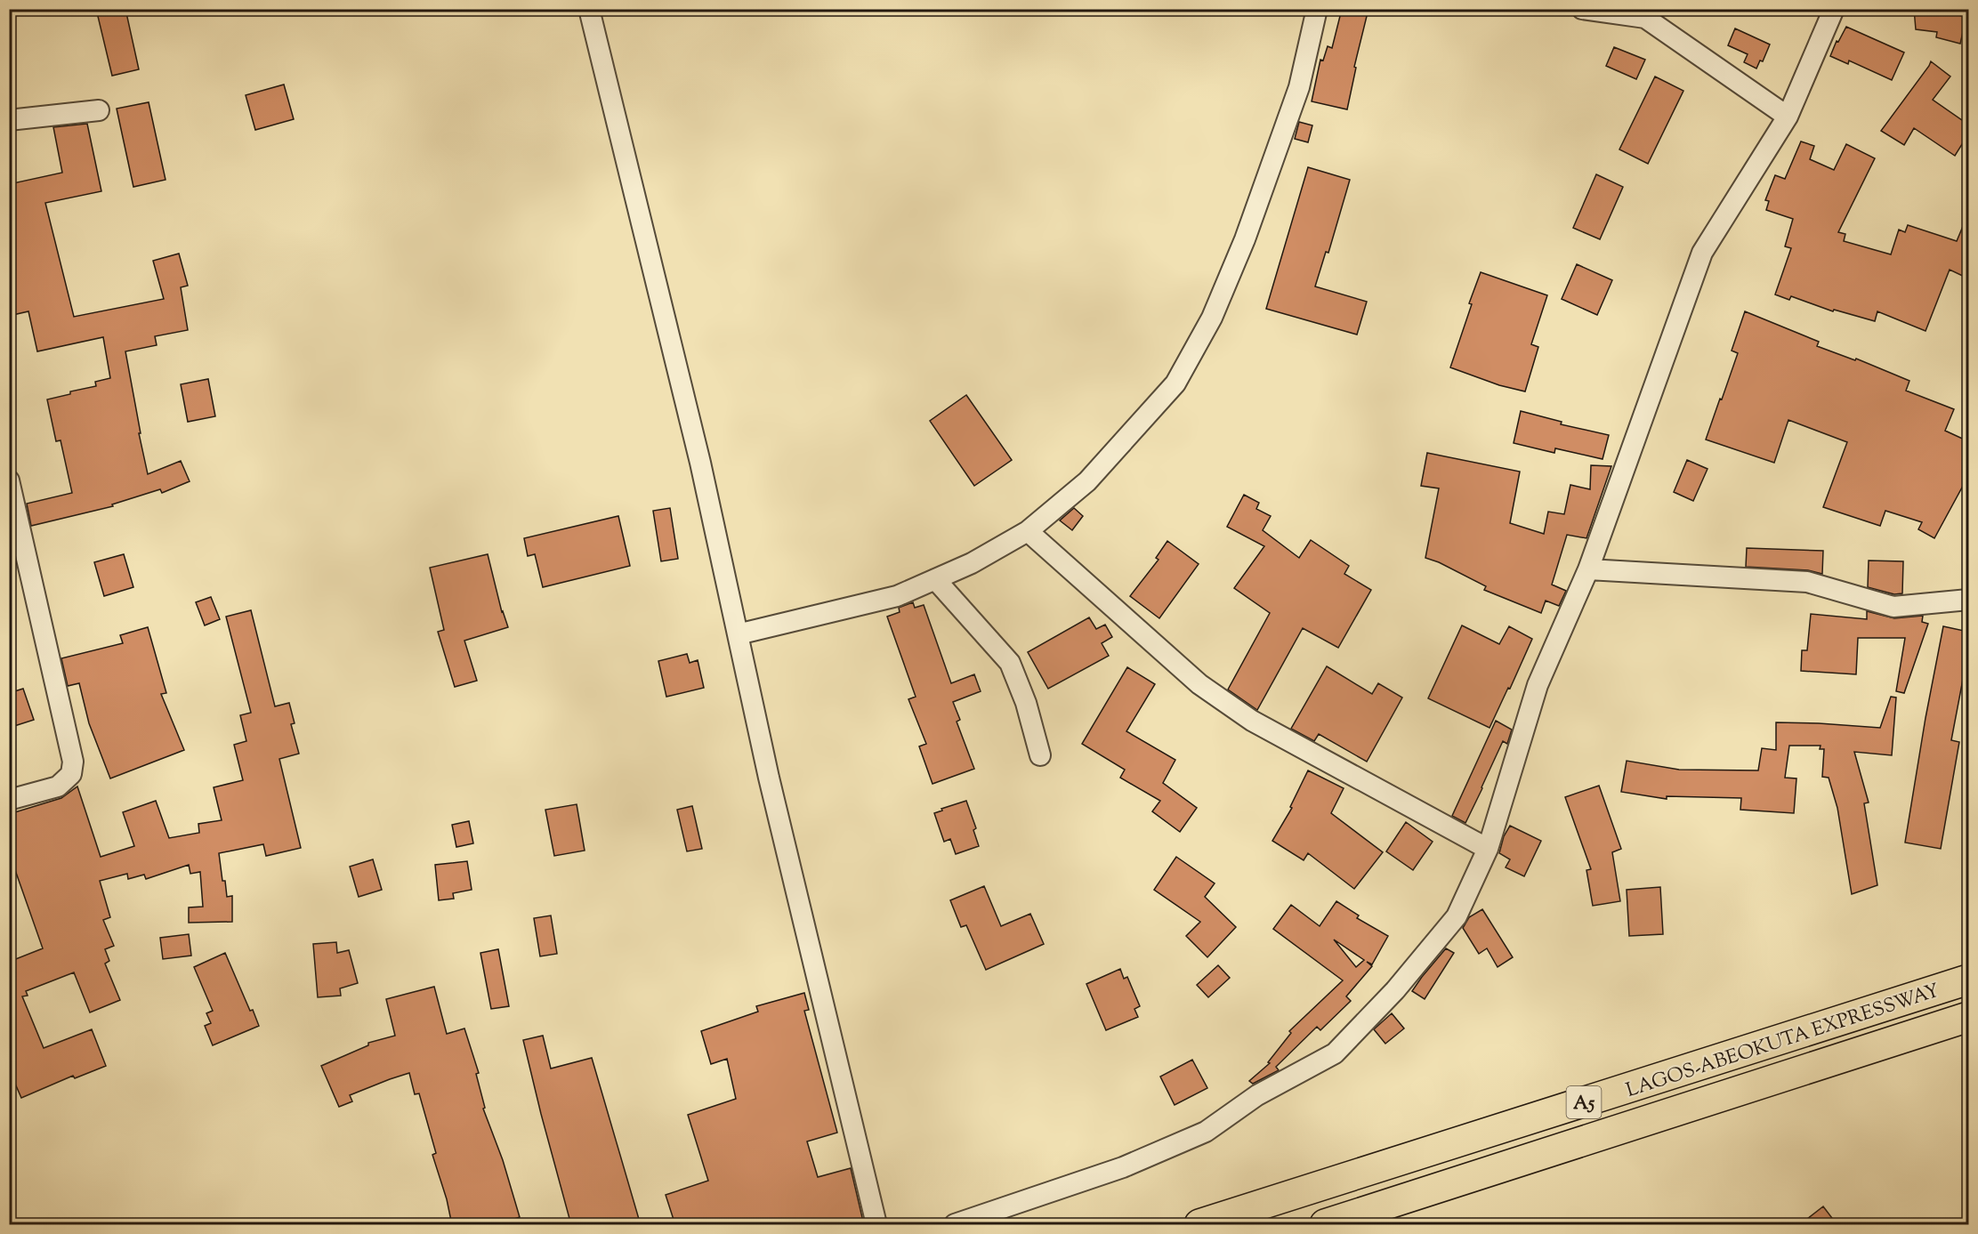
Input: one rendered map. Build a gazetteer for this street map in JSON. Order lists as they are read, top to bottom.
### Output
{
  "streets": {
    "highway": ["LAGOS-ABEOKUTA EXPRESSWAY", "A5"]
  }
}
